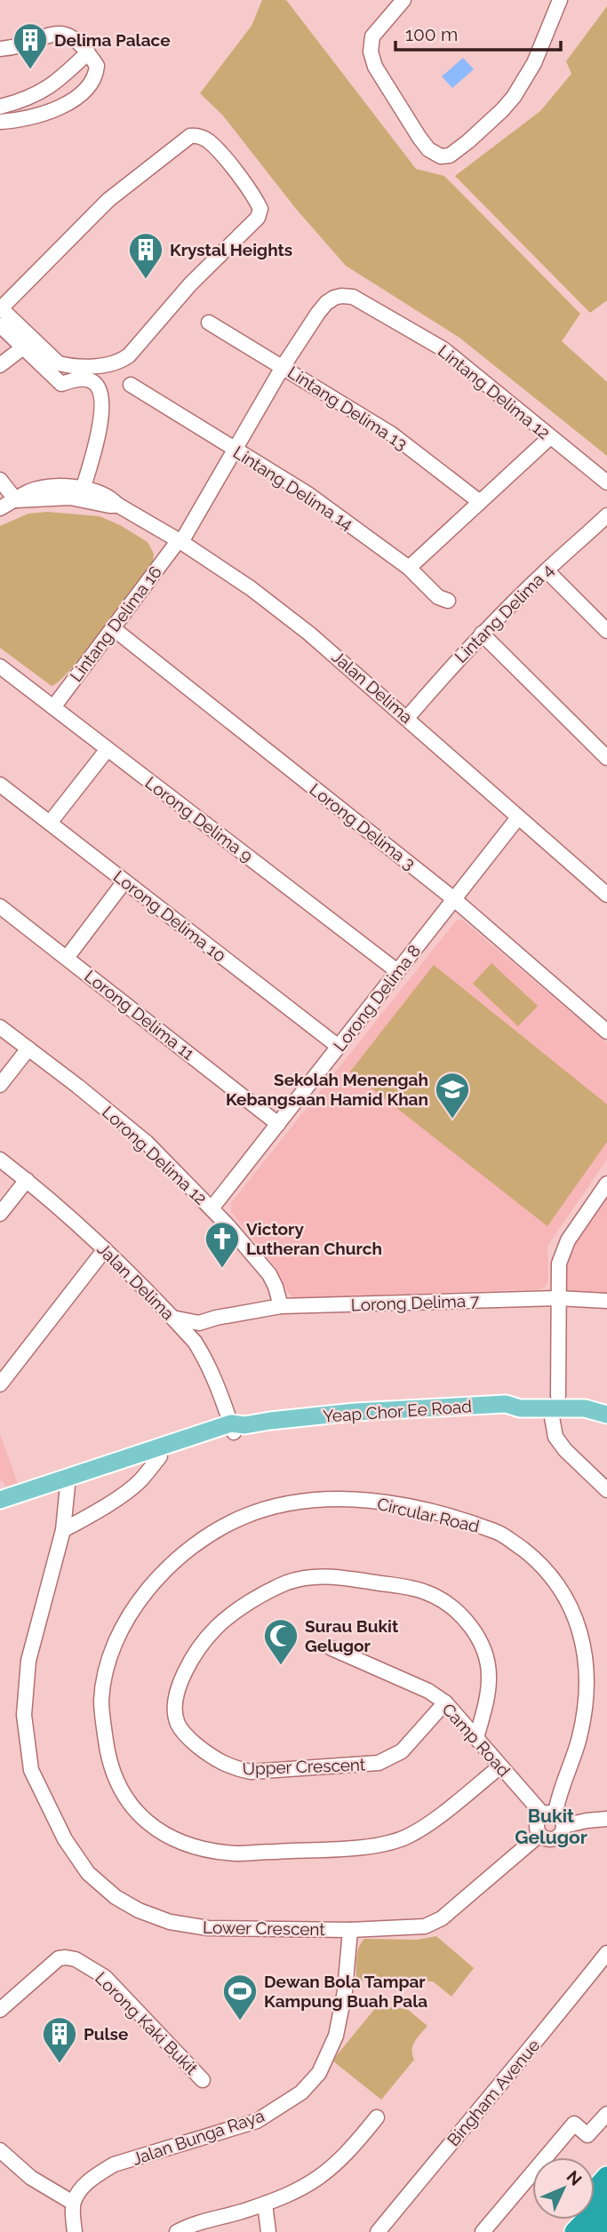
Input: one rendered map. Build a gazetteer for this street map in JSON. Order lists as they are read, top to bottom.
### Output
{
  "streets": {
    "main road": ["Yeap Chor Ee Road"],
    "street": [
      "Lintang Delima 12",
      "Lintang Delima 13",
      "Lintang Delima 14",
      "Lintang Delima 4",
      "Lintang Delima 16",
      "Jalan Delima",
      "Lorong Delima 9",
      "Lorong Delima 3",
      "Lorong Delima 10",
      "Lorong Delima 8",
      "Lorong Delima 11",
      "Lorong Delima 12",
      "Lorong Delima 7",
      "Circular Road",
      "Camp Road",
      "Upper Crescent",
      "Lower Crescent",
      "Lorong Kaki Bukit",
      "Bingham Avenue",
      "Jalan Bunga Raya"
    ]
  },
  "crossings": [
    ["Lintang Delima 12", "Lintang Delima 16"],
    ["Lintang Delima 13", "Lintang Delima 16"],
    ["Lintang Delima 14", "Lintang Delima 16"],
    ["Lintang Delima 4", "Jalan Delima"],
    ["Lintang Delima 16", "Jalan Delima"],
    ["Lintang Delima 16", "Lorong Delima 9"],
    ["Lintang Delima 16", "Lorong Delima 3"],
    ["Jalan Delima", "Lorong Delima 8"],
    ["Jalan Delima", "Lorong Delima 7"],
    ["Jalan Delima", "Yeap Chor Ee Road"],
    ["Lorong Delima 9", "Lorong Delima 8"],
    ["Lorong Delima 3", "Lorong Delima 8"],
    ["Lorong Delima 10", "Lorong Delima 8"],
    ["Lorong Delima 8", "Lorong Delima 11"],
    ["Lorong Delima 8", "Lorong Delima 12"],
    ["Lorong Delima 12", "Lorong Delima 7"],
    ["Yeap Chor Ee Road", "Lower Crescent"],
    ["Circular Road", "Camp Road"],
    ["Circular Road", "Lower Crescent"],
    ["Camp Road", "Upper Crescent"],
    ["Lower Crescent", "Jalan Bunga Raya"]
  ],
  "districts": ["Bukit Gelugor"],
  "places": {
    "building": ["Delima Palace", "Krystal Heights", "Pulse"],
    "school or university": ["Sekolah Menengah Kebangsaan Hamid Khan"],
    "church": ["Victory Lutheran Church"],
    "mosque": ["Surau Bukit Gelugor"],
    "sports": ["Dewan Bola Tampar Kampung Buah Pala"]
  },
  "scale_bar": "100 m",
  "north": "top right"
}
